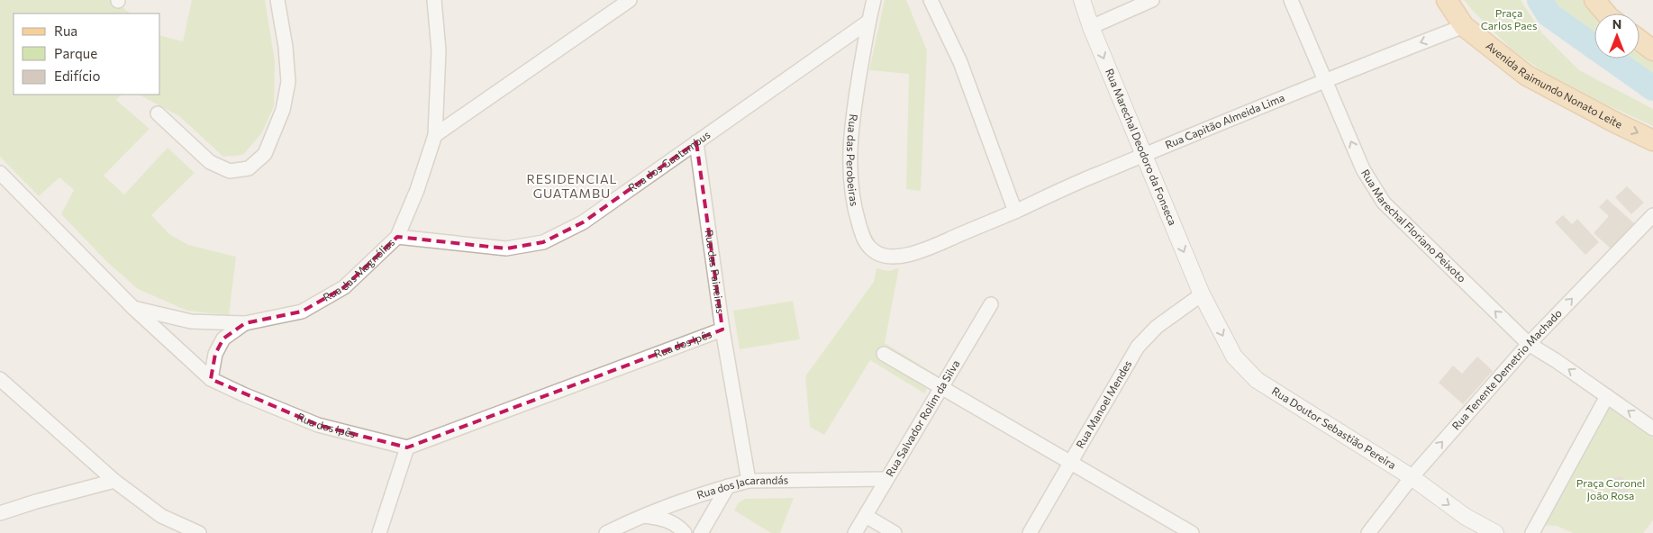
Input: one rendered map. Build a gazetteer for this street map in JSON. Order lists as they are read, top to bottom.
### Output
{
  "streets": {
    "main road": ["Avenida Raimundo Nonato Leite"],
    "street": [
      "Rua Capitão Almeida Lima",
      "Rua Marechal Deodoro da Fonseca",
      "Rua das Perobeiras",
      "Rua dos Guatambus",
      "Rua Marechal Floriano Peixoto",
      "Rua das Magnólias",
      "Rua das Paineiras",
      "Rua dos Ipês",
      "Rua Tenente Demetrio Machado",
      "Rua Manoel Mendes",
      "Rua Salvador Rolim da Silva",
      "Rua Doutor Sebastião Pereira",
      "Rua dos Jacarandás"
    ]
  },
  "crossings": [
    ["Avenida Raimundo Nonato Leite", "Rua Capitão Almeida Lima"],
    ["Rua Capitão Almeida Lima", "Rua Marechal Deodoro da Fonseca"],
    ["Rua Capitão Almeida Lima", "Rua das Perobeiras"],
    ["Rua Capitão Almeida Lima", "Rua Marechal Floriano Peixoto"],
    ["Rua Marechal Deodoro da Fonseca", "Rua Manoel Mendes"],
    ["Rua Marechal Deodoro da Fonseca", "Rua Doutor Sebastião Pereira"],
    ["Rua das Perobeiras", "Rua dos Guatambus"],
    ["Rua dos Guatambus", "Rua das Magnólias"],
    ["Rua dos Guatambus", "Rua das Paineiras"],
    ["Rua Marechal Floriano Peixoto", "Rua Tenente Demetrio Machado"],
    ["Rua das Magnólias", "Rua dos Ipês"],
    ["Rua das Paineiras", "Rua dos Ipês"],
    ["Rua das Paineiras", "Rua dos Jacarandás"],
    ["Rua Tenente Demetrio Machado", "Rua Doutor Sebastião Pereira"],
    ["Rua Manoel Mendes", "Rua Doutor Sebastião Pereira"],
    ["Rua Salvador Rolim da Silva", "Rua dos Jacarandás"]
  ],
  "one_way": ["Avenida Raimundo Nonato Leite", "Rua Marechal Floriano Peixoto", "Rua Doutor Sebastião Pereira"],
  "districts": ["RESIDENCIAL GUATAMBU"],
  "parks": ["Praça Carlos Paes", "Praça Coronel João Rosa"],
  "legend": ["Rua", "Parque", "Edifício"],
  "north": "top"
}
